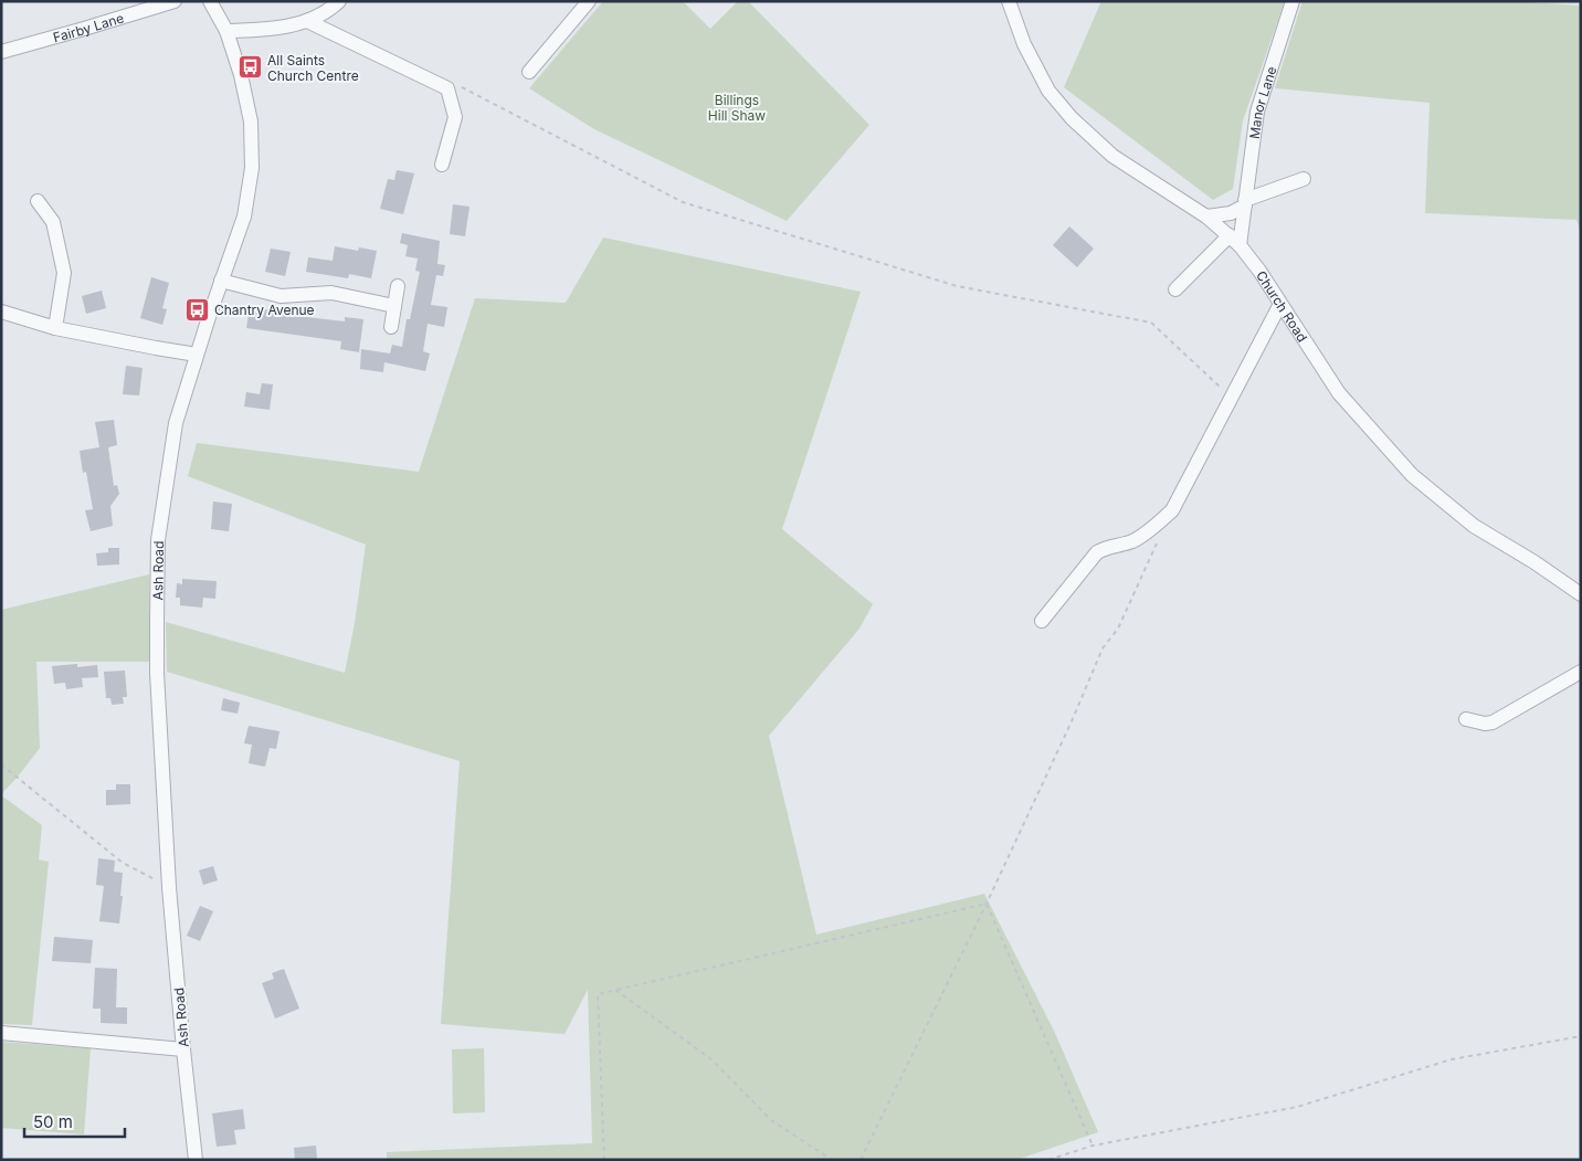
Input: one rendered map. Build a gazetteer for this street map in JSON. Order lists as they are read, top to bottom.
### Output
{
  "streets": {
    "street": [
      "Fairby Lane",
      "Manor Lane",
      "Church Road",
      "Ash Road"
    ]
  },
  "crossings": [
    ["Manor Lane", "Church Road"]
  ],
  "parks": ["Billings Hill Shaw"],
  "places": {
    "bus stop": ["All Saints Church Centre", "Chantry Avenue"]
  },
  "scale_bar": "50 m"
}
